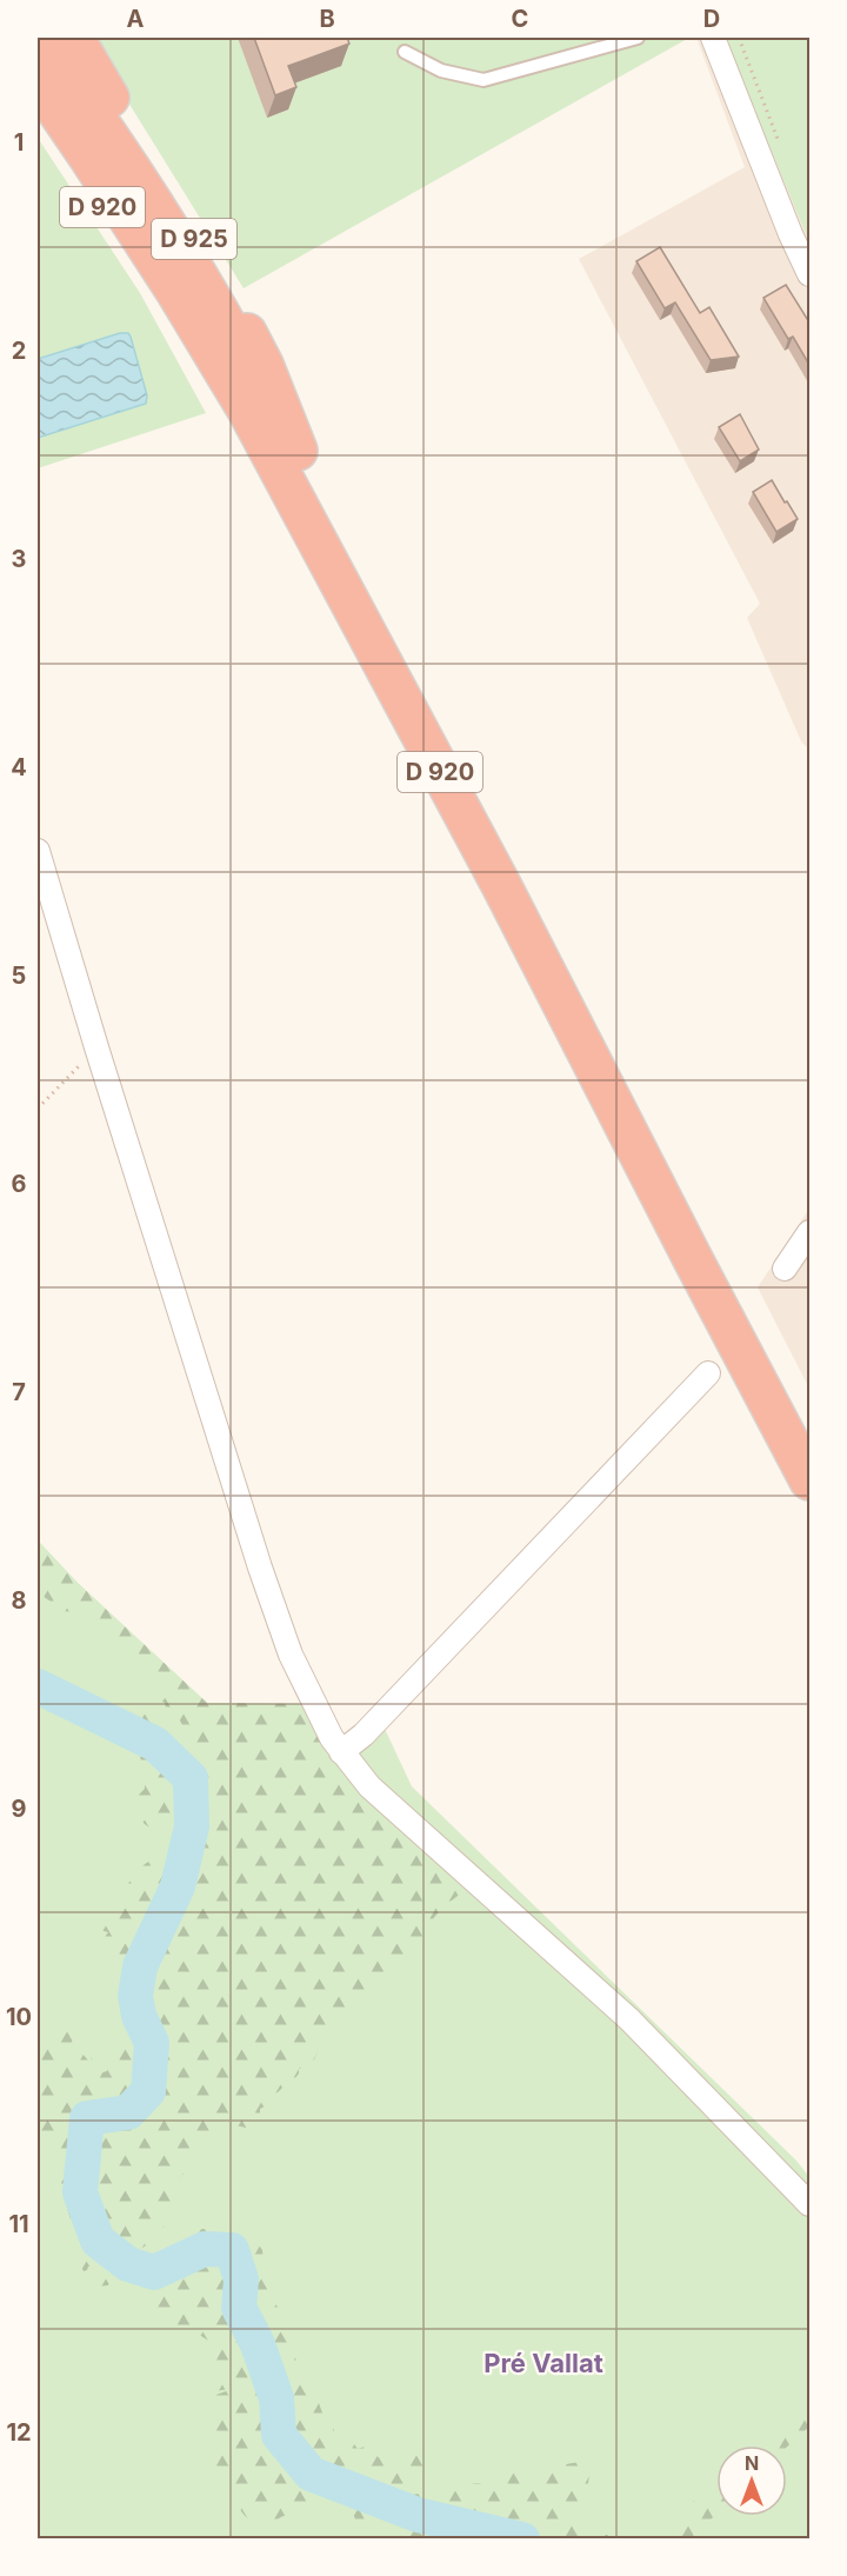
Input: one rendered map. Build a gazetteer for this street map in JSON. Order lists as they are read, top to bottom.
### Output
{
  "streets": {
    "highway": ["D 920", "D 925"]
  },
  "crossings": [
    ["D 920", "D 925"]
  ],
  "districts": ["Pré Vallat"],
  "north": "top",
  "grid": {
    "columns": [
      "A",
      "B",
      "C",
      "D"
    ],
    "rows": [
      "1",
      "2",
      "3",
      "4",
      "5",
      "6",
      "7",
      "8",
      "9",
      "10",
      "11",
      "12"
    ]
  }
}
